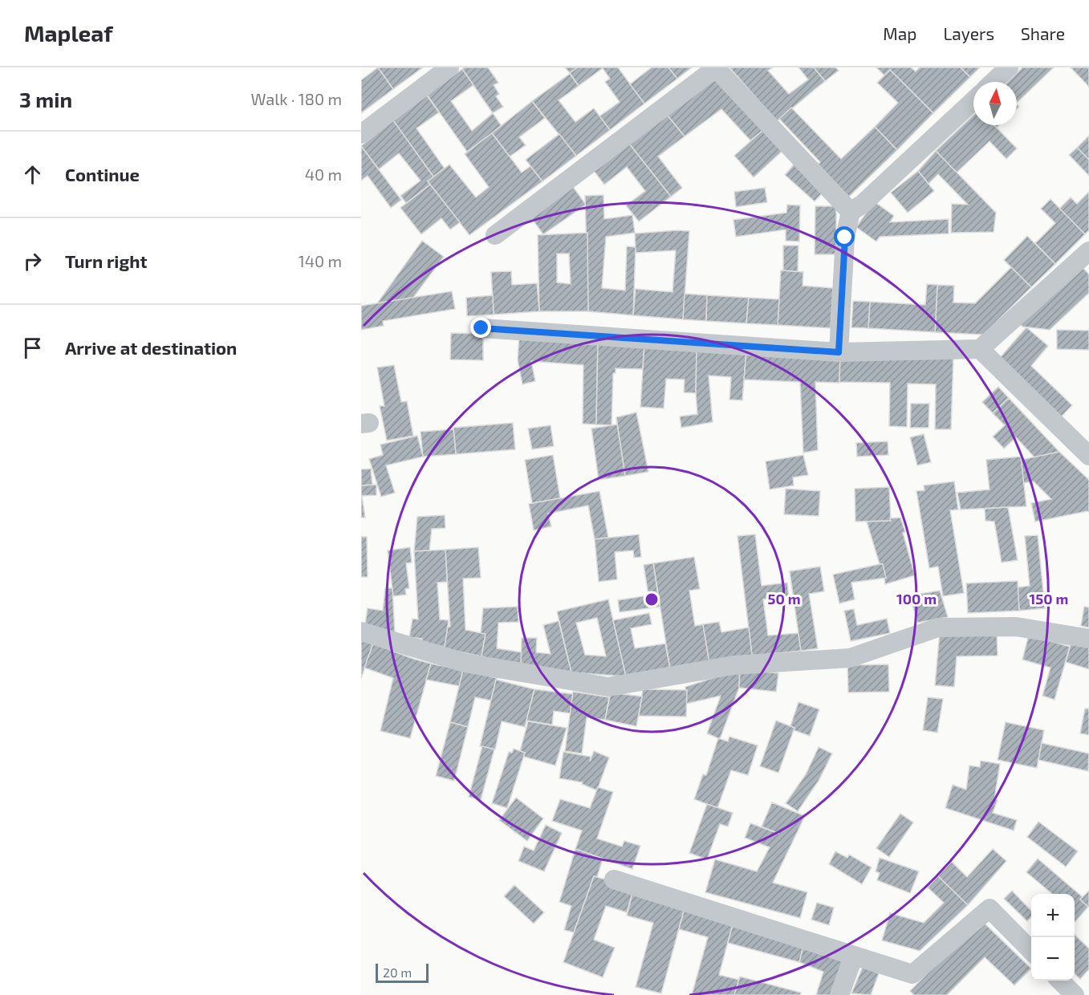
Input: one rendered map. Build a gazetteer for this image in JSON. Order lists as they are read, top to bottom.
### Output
{
  "scale_bar": "20 m",
  "north": "top",
  "page": {
    "header": "Mapleaf",
    "nav": ["Map", "Layers", "Share"],
    "heading": ["3 min", "Walk · 180 m"],
    "list": [
      ["Continue", "40 m"],
      ["Turn right", "140 m"],
      "Arrive at destination"
    ],
    "map_buttons": ["+", "−"],
    "scale": "20 m"
  },
  "rings": ["50 m", "100 m", "150 m"]
}
